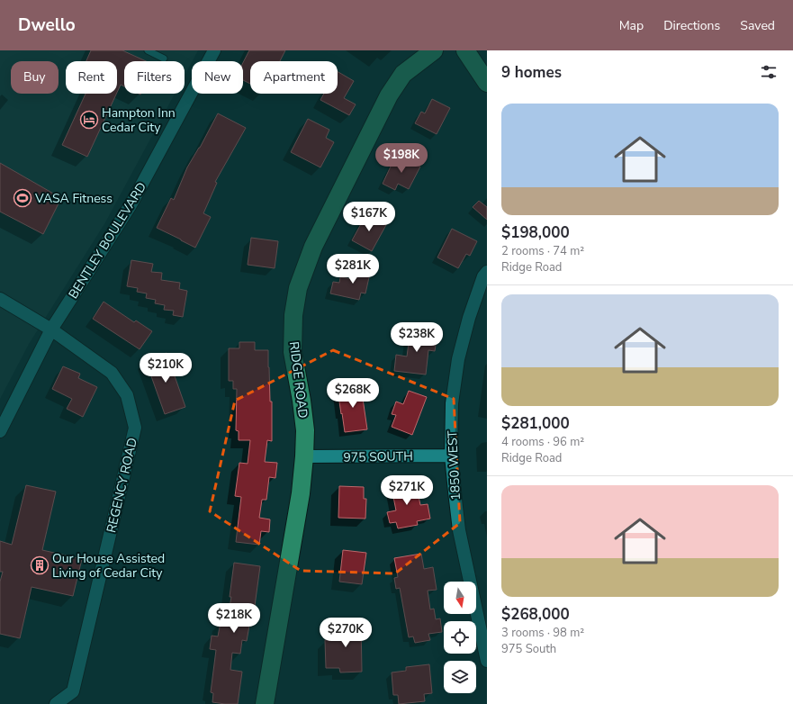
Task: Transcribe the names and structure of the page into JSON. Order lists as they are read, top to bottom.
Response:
{
  "streets": {
    "street": [
      "BENTLEY BOULEVARD",
      "RIDGE ROAD",
      "975 SOUTH",
      "1850 WEST",
      "REGENCY ROAD"
    ]
  },
  "crossings": [
    ["BENTLEY BOULEVARD", "REGENCY ROAD"],
    ["RIDGE ROAD", "975 SOUTH"],
    ["975 SOUTH", "1850 WEST"]
  ],
  "places": {
    "hotel": ["Hampton Inn Cedar City"],
    "sports": ["VASA Fitness"],
    "building": ["Our House Assisted Living of Cedar City"]
  },
  "north": "bottom",
  "page": {
    "header": "Dwello",
    "nav": ["Map", "Directions", "Saved"],
    "heading": "9 homes",
    "chip": [
      "Buy",
      "Rent",
      "Filters",
      "New",
      "Apartment"
    ],
    "list": [
      {
        "name": "$198,000",
        "note": "2 rooms · 74 m² · Ridge Road"
      },
      {
        "name": "$281,000",
        "note": "4 rooms · 96 m² · Ridge Road"
      },
      {
        "name": "$268,000",
        "note": "3 rooms · 98 m² · 975 South"
      }
    ],
    "price": [
      "$198K",
      "$167K",
      "$281K",
      "$238K",
      "$210K",
      "$268K",
      "$271K",
      "$218K",
      "$270K"
    ]
  }
}
